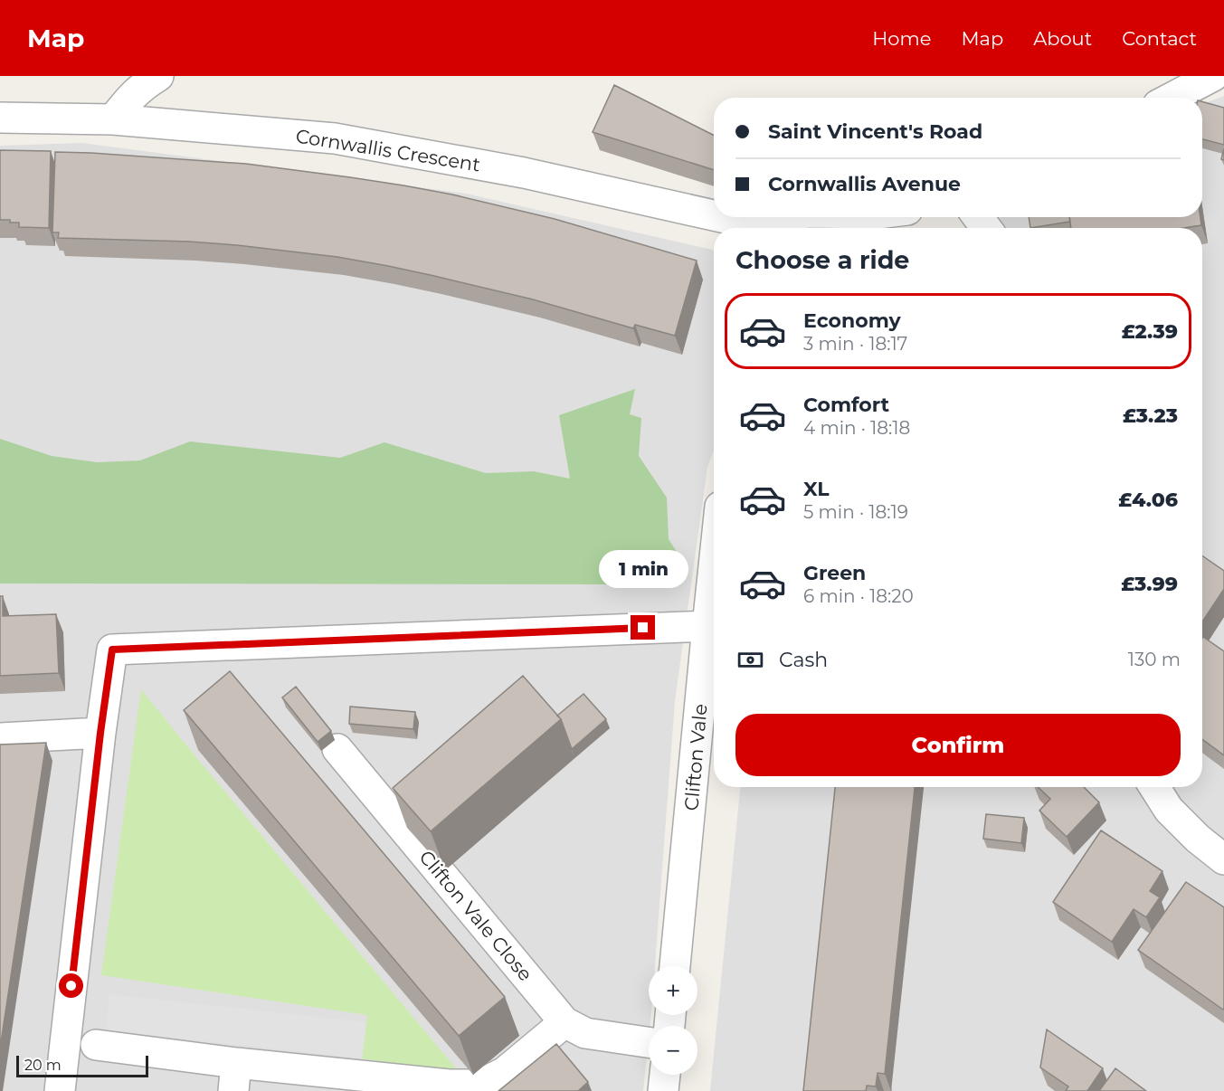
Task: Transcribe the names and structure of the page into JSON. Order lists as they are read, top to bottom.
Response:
{
  "streets": {
    "street": ["Cornwallis Crescent", "Clifton Vale", "Clifton Vale Close"]
  },
  "scale_bar": "20 m",
  "page": {
    "header": "Map",
    "nav": [
      "Home",
      "Map",
      "About",
      "Contact"
    ],
    "banner": ["Saint Vincent's Road", "Cornwallis Avenue"],
    "heading": "Choose a ride",
    "list": [
      {
        "name": "Economy",
        "note": "3 min · 18:17",
        "value": "£2.39"
      },
      {
        "name": "Comfort",
        "note": "4 min · 18:18",
        "value": "£3.23"
      },
      {
        "name": "XL",
        "note": "5 min · 18:19",
        "value": "£4.06"
      },
      {
        "name": "Green",
        "note": "6 min · 18:20",
        "value": "£3.99"
      }
    ],
    "bubble": "1 min",
    "pay": ["Cash", "130 m"],
    "buttons": "Confirm",
    "map_buttons": ["+", "−"],
    "scale": "20 m"
  }
}
